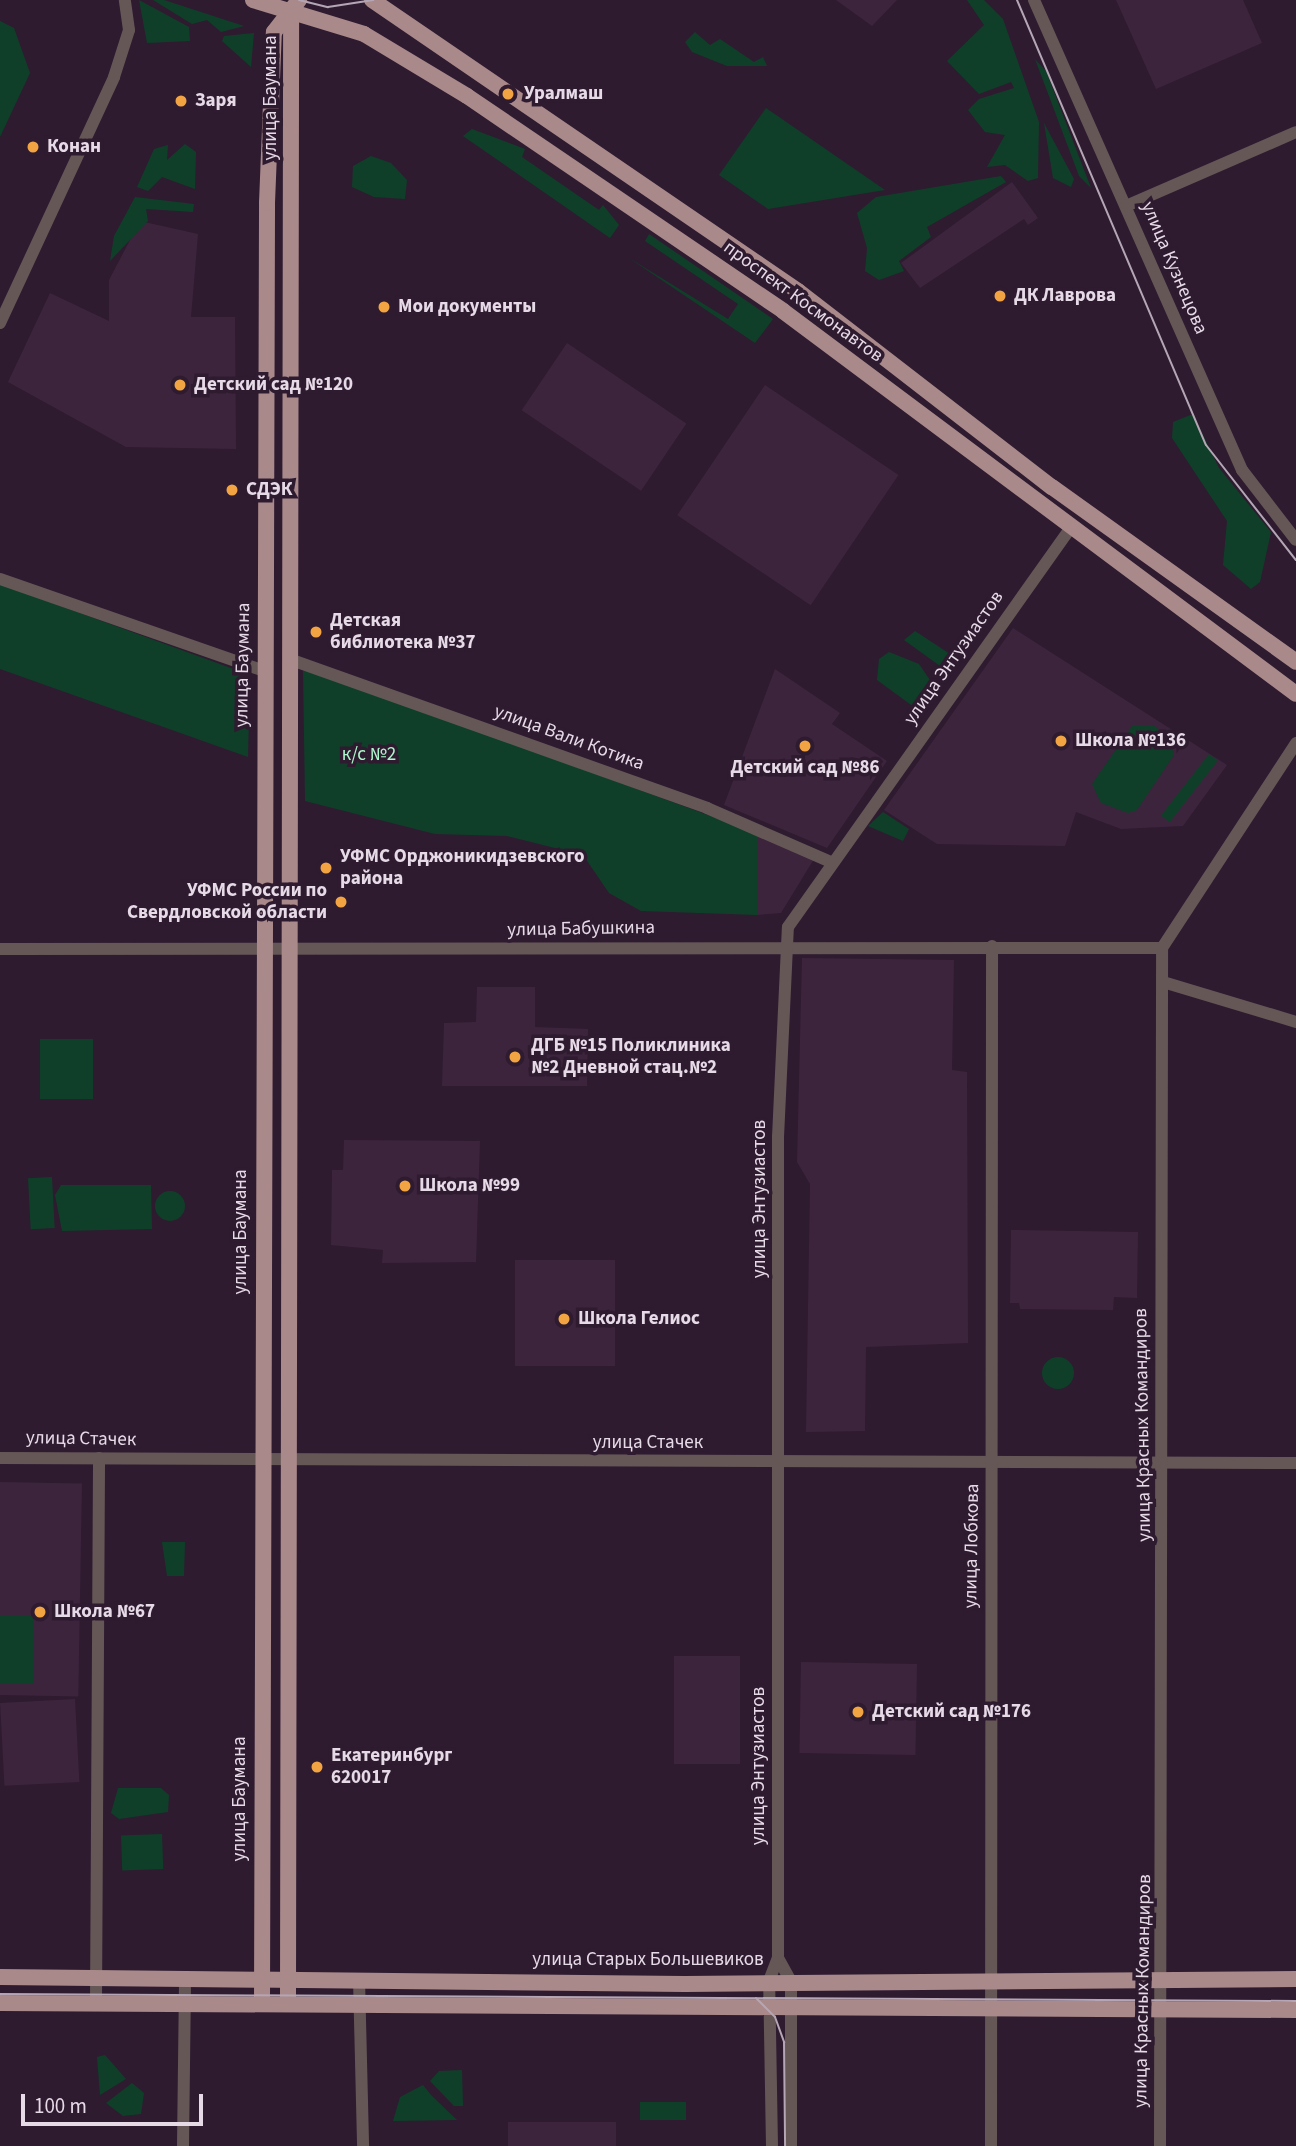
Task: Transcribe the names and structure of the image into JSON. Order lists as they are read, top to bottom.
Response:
{
  "streets": {
    "main road": ["улица Баумана", "проспект Космонавтов", "улица Старых Большевиков"],
    "street": [
      "улица Кузнецова",
      "улица Энтузиастов",
      "улица Вали Котика",
      "улица Бабушкина",
      "улица Красных Командиров",
      "улица Стачек",
      "улица Лобкова"
    ]
  },
  "crossings": [
    ["улица Баумана", "проспект Космонавтов"],
    ["улица Баумана", "улица Вали Котика"],
    ["улица Баумана", "улица Бабушкина"],
    ["улица Баумана", "улица Стачек"],
    ["улица Баумана", "улица Старых Большевиков"],
    ["проспект Космонавтов", "улица Энтузиастов"],
    ["улица Энтузиастов", "улица Вали Котика"],
    ["улица Энтузиастов", "улица Бабушкина"],
    ["улица Энтузиастов", "улица Стачек"],
    ["улица Бабушкина", "улица Красных Командиров"],
    ["улица Бабушкина", "улица Лобкова"],
    ["улица Красных Командиров", "улица Стачек"],
    ["улица Красных Командиров", "улица Старых Большевиков"],
    ["улица Стачек", "улица Лобкова"],
    ["улица Лобкова", "улица Старых Большевиков"]
  ],
  "parks": ["к/с №2"],
  "places": [
    "Уралмаш",
    "Заря",
    "Конан",
    "ДК Лаврова",
    "Мои документы",
    "Детский сад №120",
    "СДЭК",
    "Детская библиотека №37",
    "Школа №136",
    "Детский сад №86",
    "УФМС Орджоникидзевского района",
    "УФМС России по Свердловской области",
    "ДГБ №15 Поликлиника №2 Дневной стац.№2",
    "Школа №99",
    "Школа Гелиос",
    "Школа №67",
    "Детский сад №176",
    "Екатеринбург 620017"
  ],
  "scale_bar": "100 m"
}
